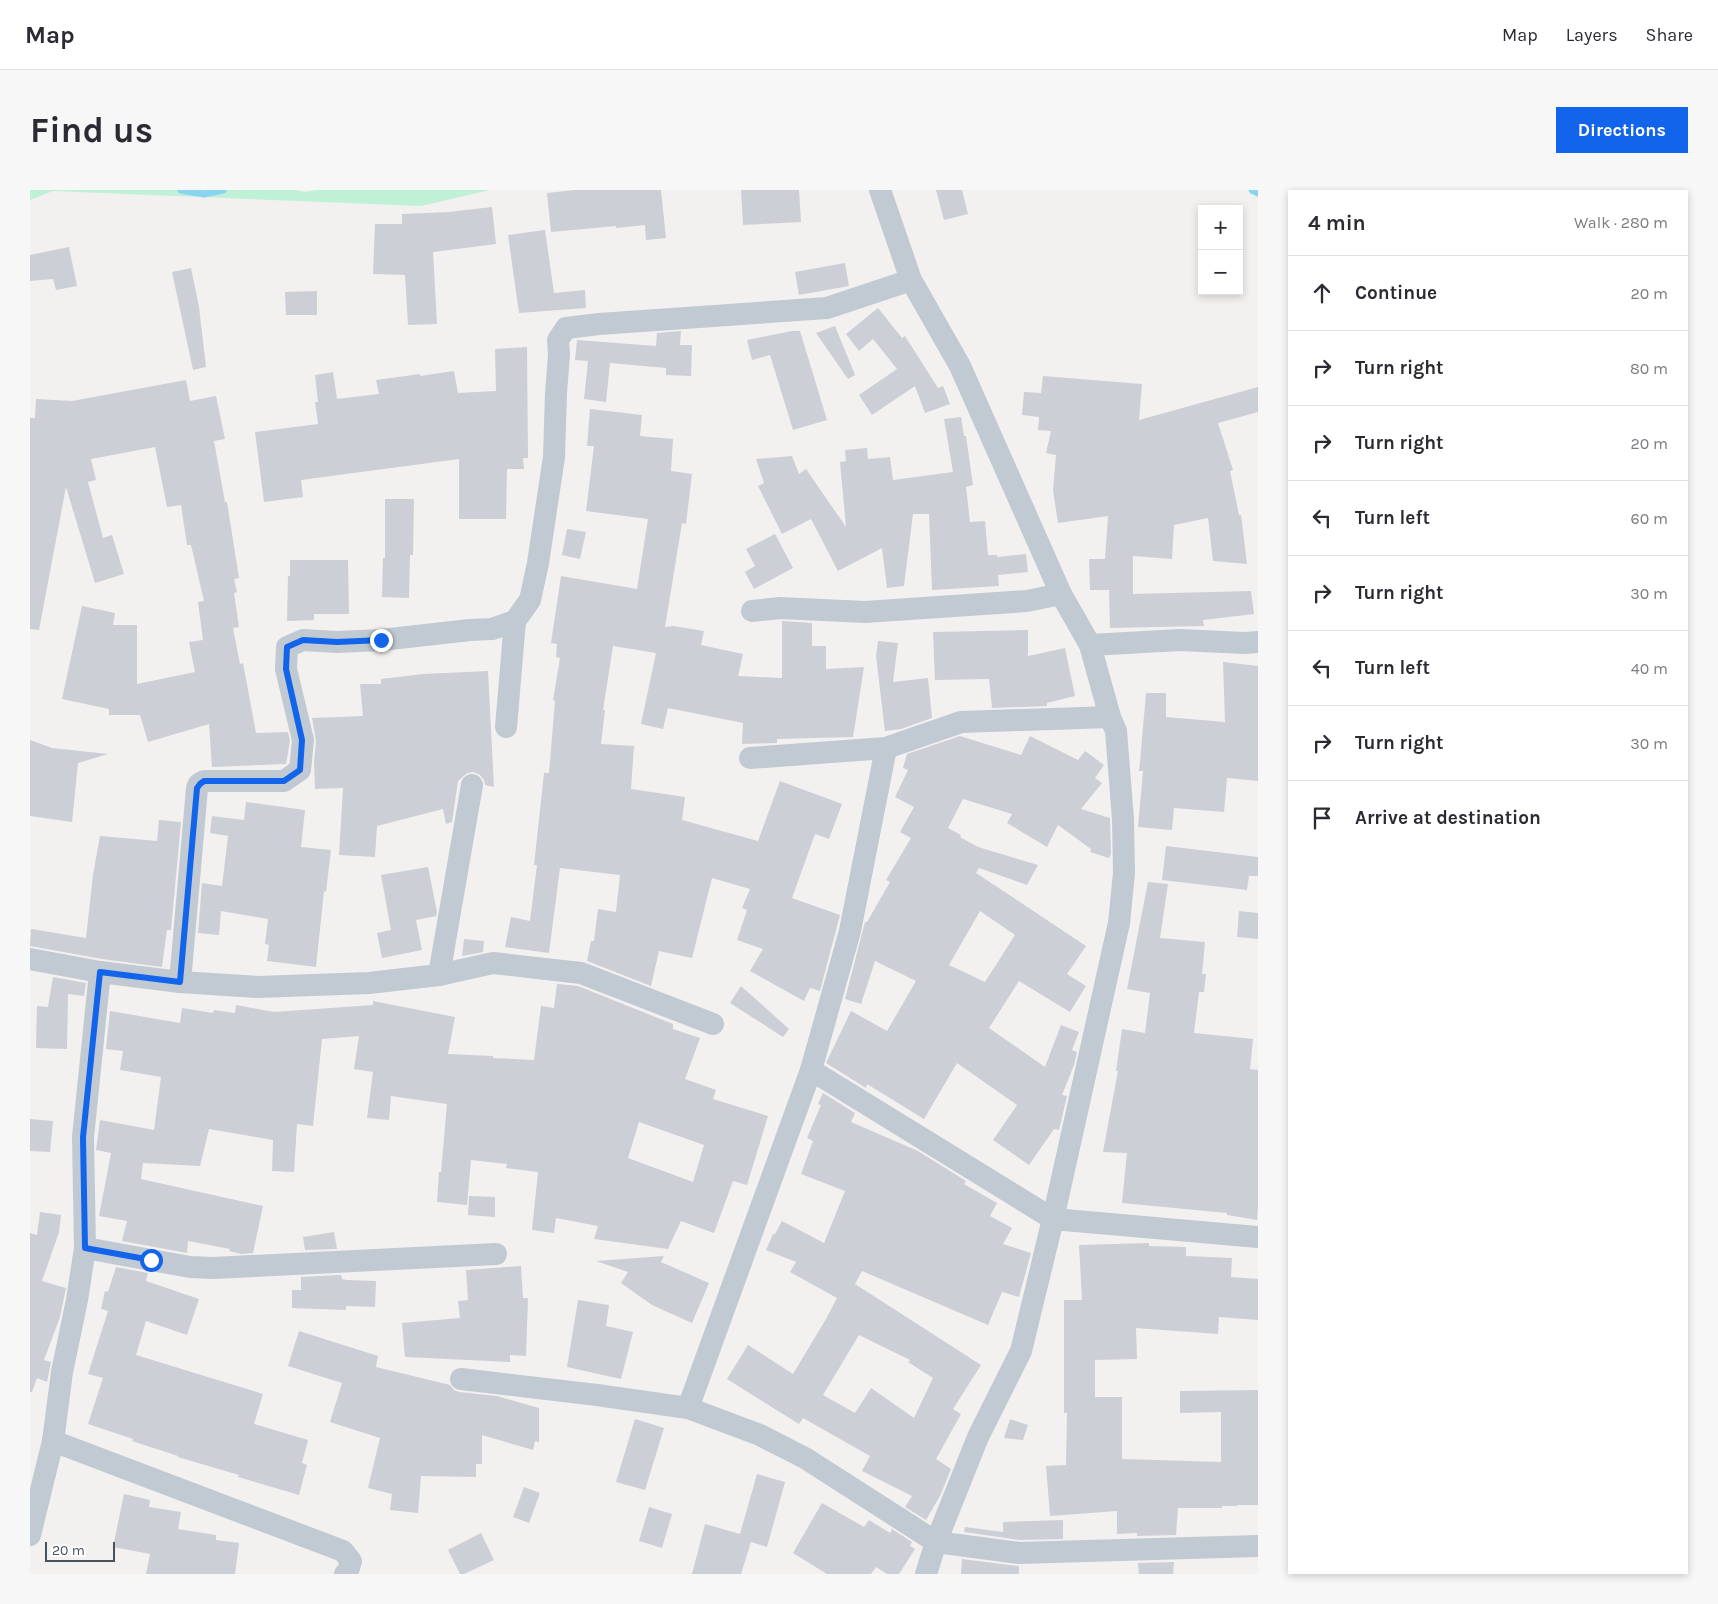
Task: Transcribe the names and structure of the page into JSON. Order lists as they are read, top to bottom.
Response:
{
  "scale_bar": "20 m",
  "page": {
    "header": "Map",
    "nav": ["Map", "Layers", "Share"],
    "buttons": "Directions",
    "title": "Find us",
    "heading": ["4 min", "Walk · 280 m"],
    "map_buttons": ["+", "−"],
    "list": [
      ["Continue", "20 m"],
      ["Turn right", "80 m"],
      ["Turn right", "20 m"],
      ["Turn left", "60 m"],
      ["Turn right", "30 m"],
      ["Turn left", "40 m"],
      ["Turn right", "30 m"],
      "Arrive at destination"
    ],
    "scale": "20 m"
  }
}
